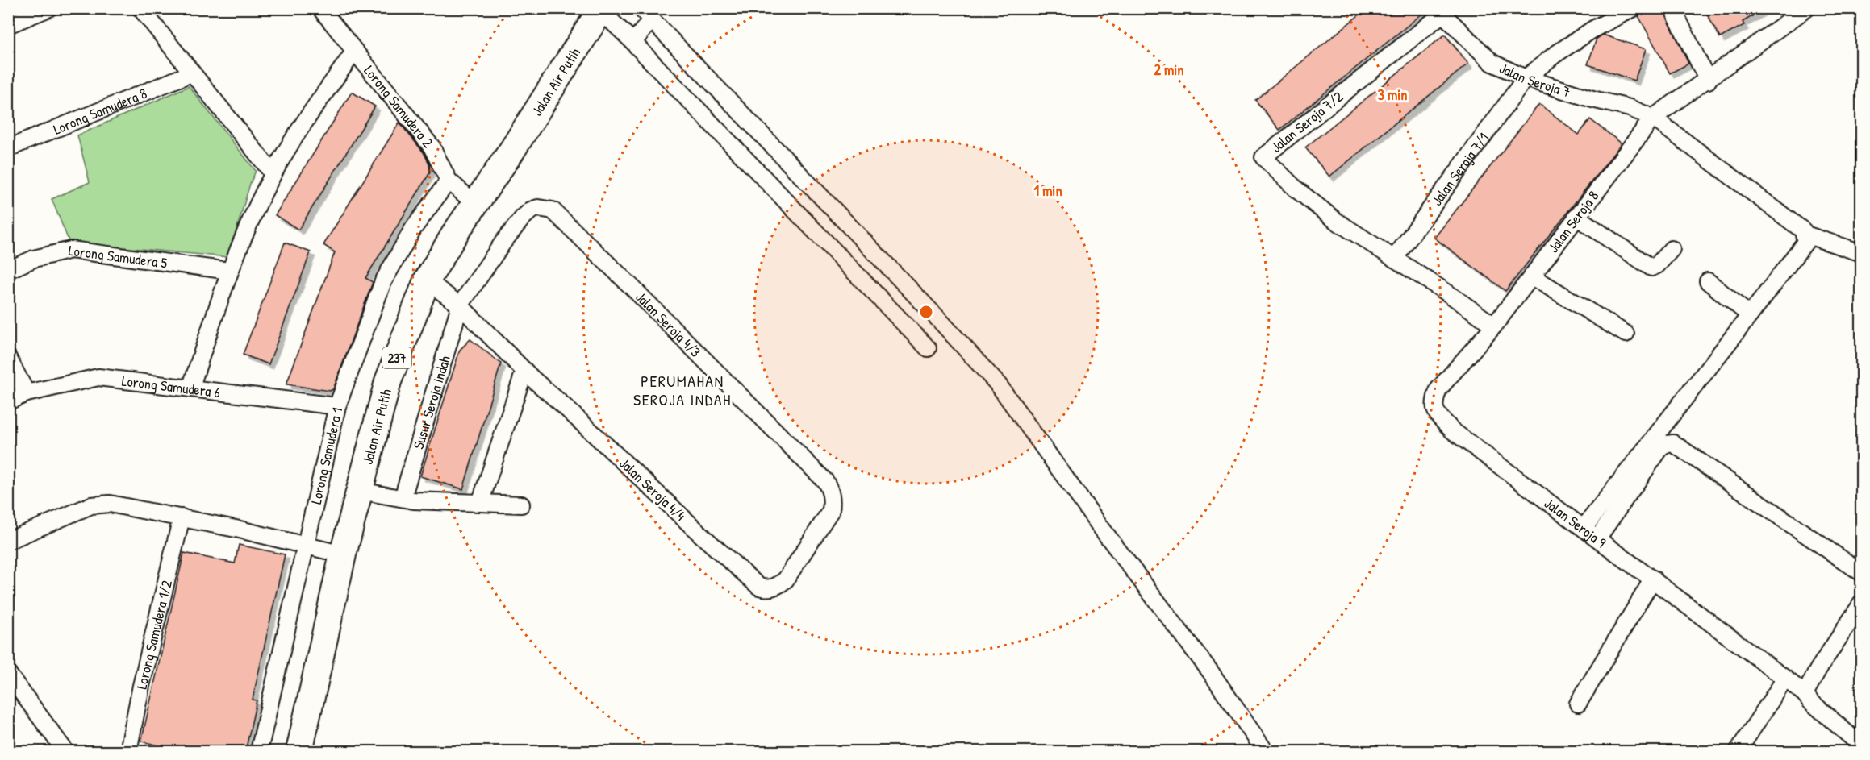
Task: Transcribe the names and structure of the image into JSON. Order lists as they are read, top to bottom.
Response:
{
  "streets": {
    "main road": ["Jalan Air Putih", "237"],
    "street": [
      "Jalan Seroja 7",
      "Lorong Samudera 2",
      "Lorong Samudera 8",
      "Jalan Seroja 7/2",
      "Jalan Seroja 7/1",
      "Jalan Seroja 8",
      "Lorong Samudera 5",
      "Jalan Seroja 4/3",
      "Lorong Samudera 6",
      "Susur Seroja Indah",
      "Lorong Samudera 1",
      "Jalan Seroja 4/4",
      "Jalan Seroja 9",
      "Lorong Samudera 1/2"
    ]
  },
  "crossings": [
    ["Jalan Seroja 7", "Jalan Seroja 7/2"],
    ["Jalan Seroja 7", "Jalan Seroja 7/1"],
    ["Jalan Seroja 7", "Jalan Seroja 8"],
    ["Jalan Air Putih", "Lorong Samudera 2"],
    ["Jalan Air Putih", "Jalan Seroja 4/4"],
    ["Lorong Samudera 2", "Lorong Samudera 1"],
    ["Jalan Seroja 7/2", "Jalan Seroja 7/1"],
    ["Jalan Seroja 8", "Jalan Seroja 9"],
    ["Jalan Seroja 4/3", "Susur Seroja Indah"],
    ["Jalan Seroja 4/3", "Jalan Seroja 4/4"],
    ["Lorong Samudera 6", "Lorong Samudera 1"],
    ["Susur Seroja Indah", "Jalan Seroja 4/4"]
  ],
  "districts": ["PERUMAHAN SEROJA INDAH"],
  "rings": ["2 min", "3 min", "1 min"]
}
